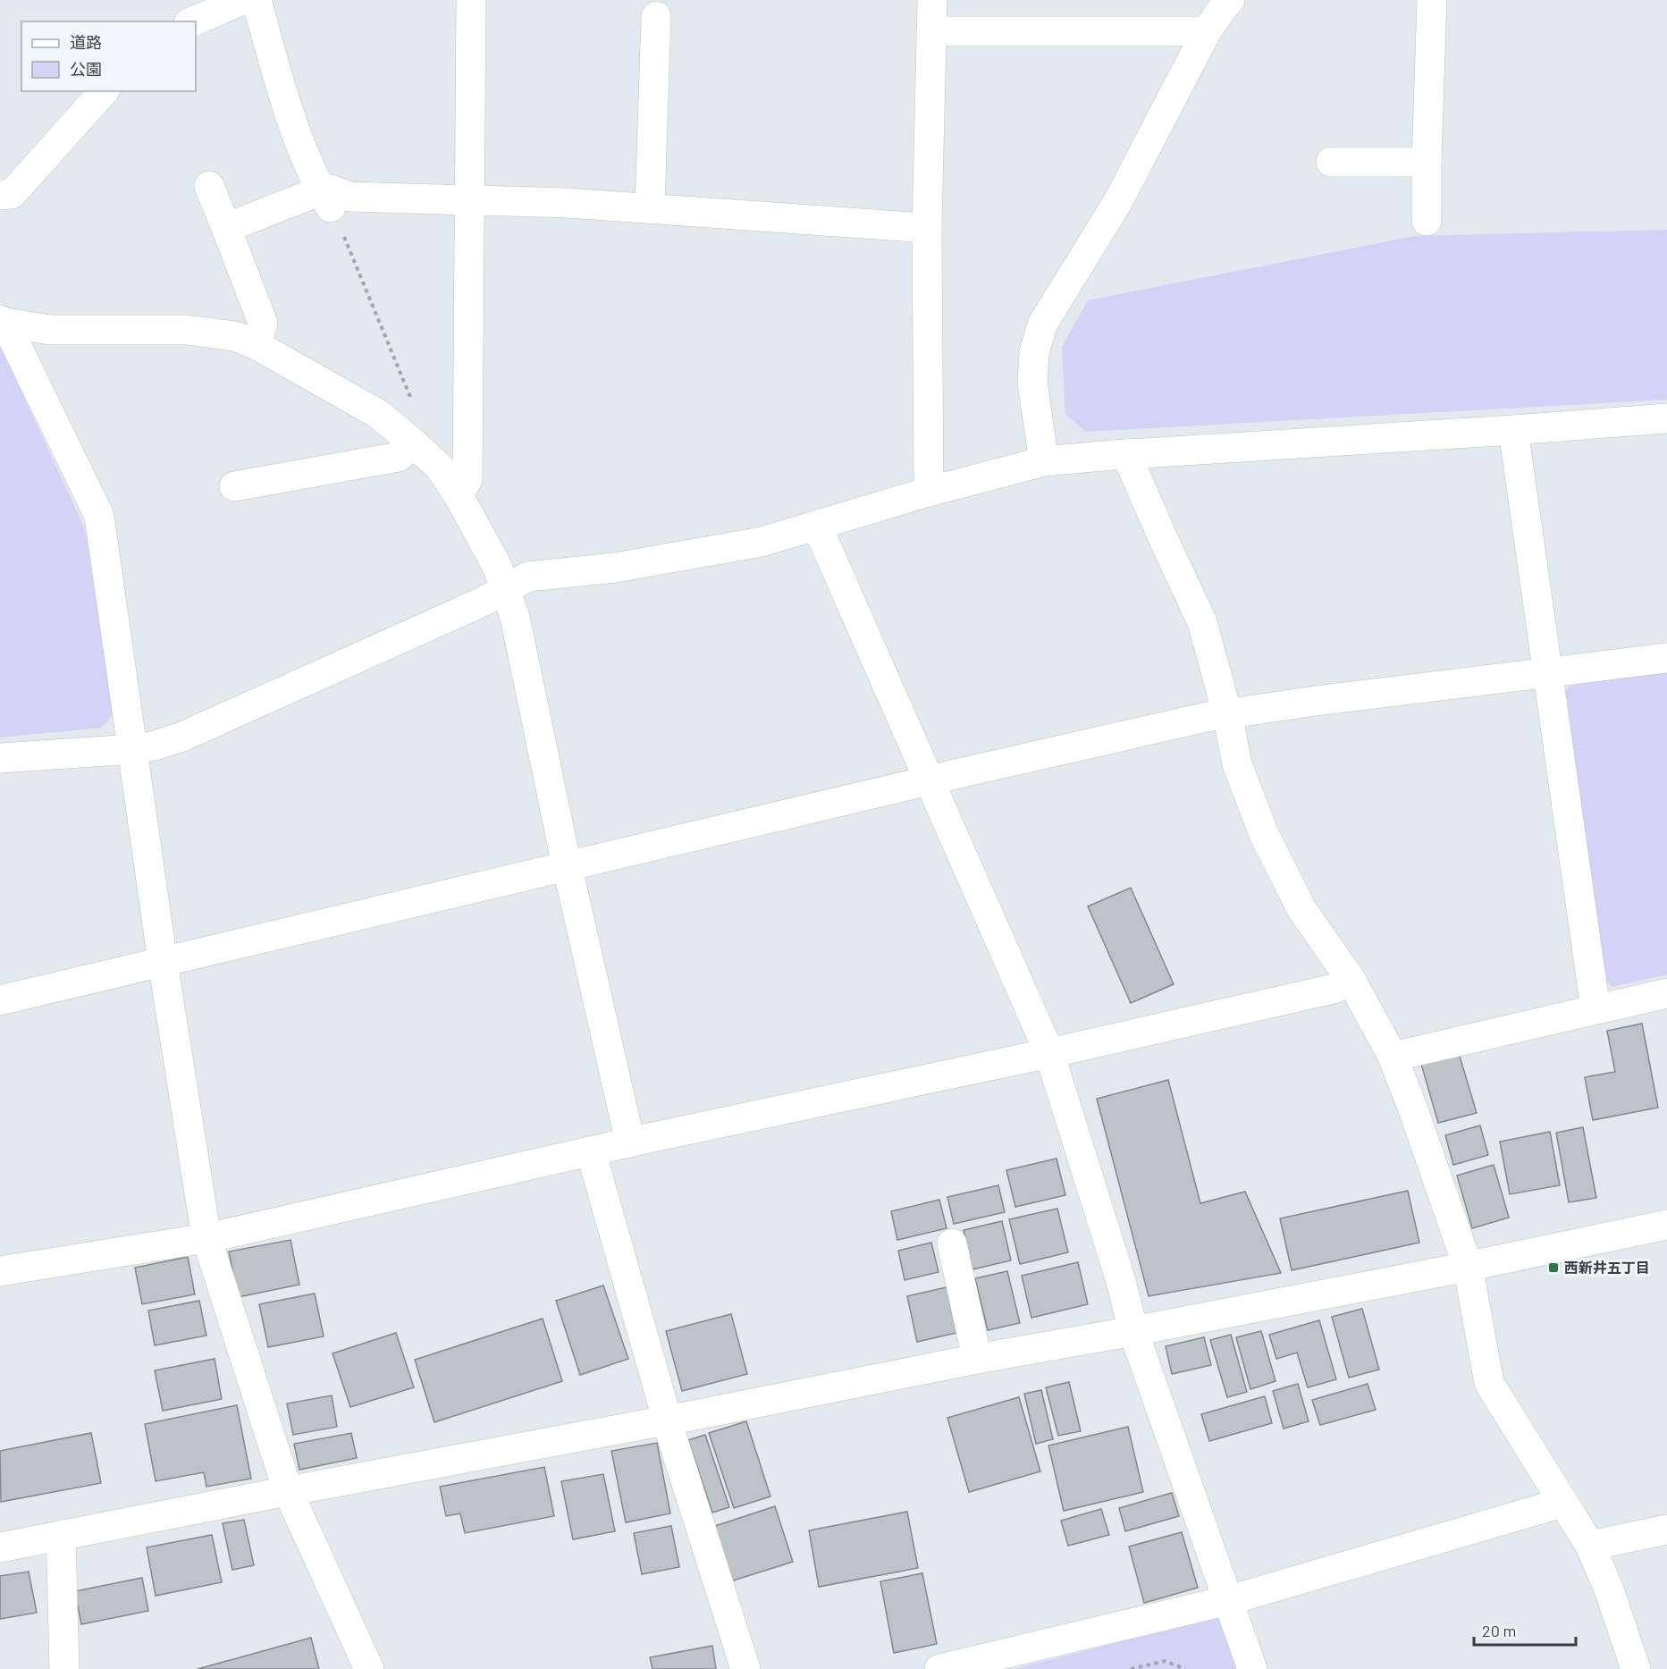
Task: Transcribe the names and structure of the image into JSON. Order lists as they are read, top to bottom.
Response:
{
  "places": {
    "transit": ["西新井五丁目"]
  },
  "legend": ["道路", "公園"],
  "scale_bar": "20 m"
}
